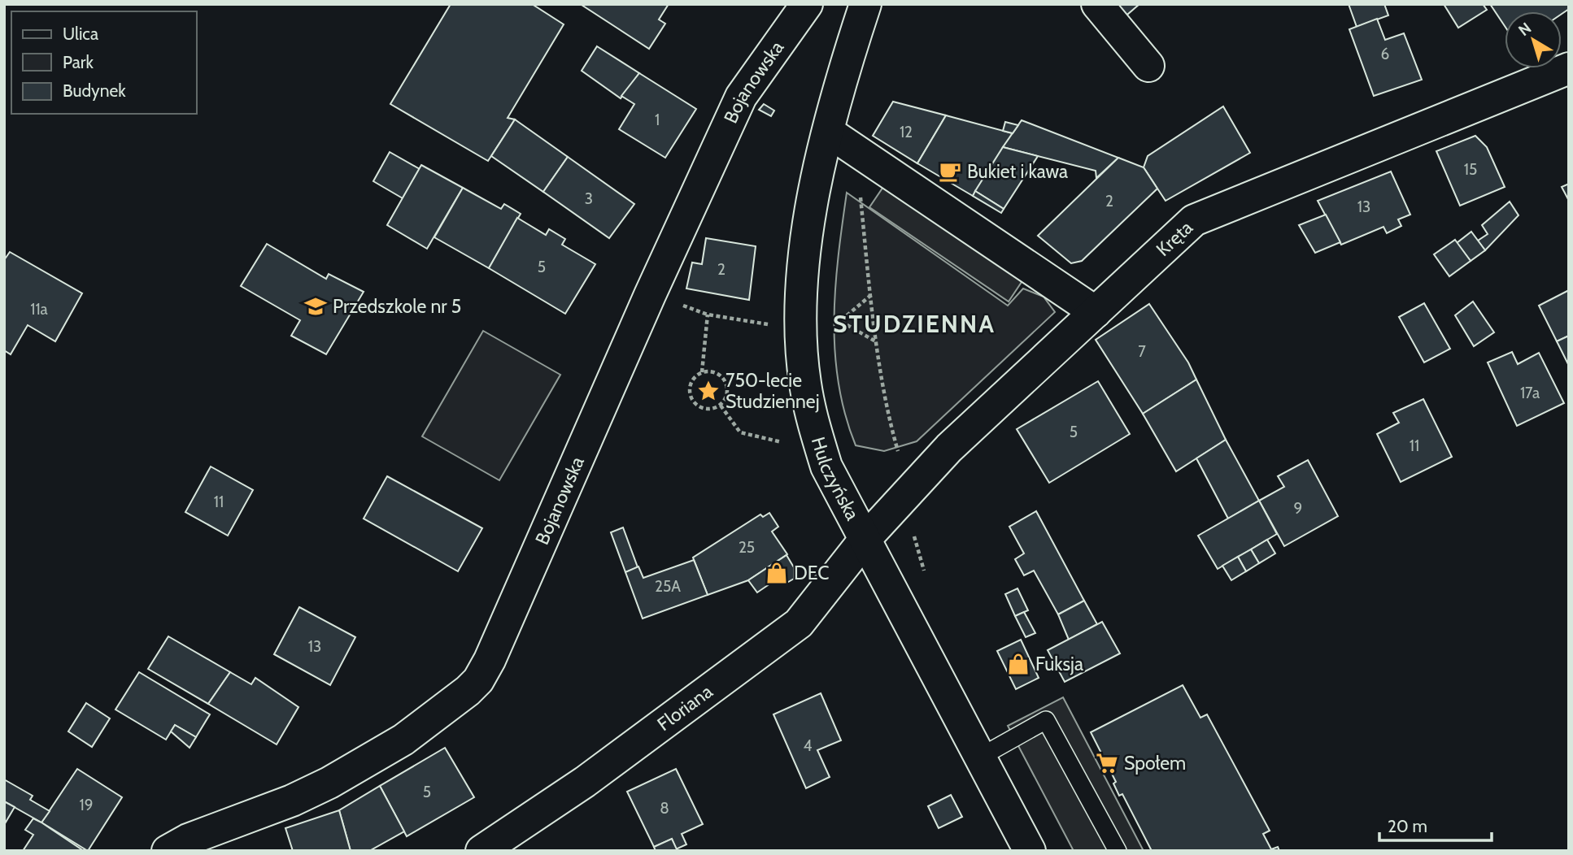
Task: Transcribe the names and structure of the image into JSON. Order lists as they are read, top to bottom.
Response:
{
  "streets": {
    "street": [
      "Bojanowska",
      "Kręta",
      "Hulczyńska",
      "Floriana"
    ]
  },
  "crossings": [
    ["Kręta", "Hulczyńska"],
    ["Kręta", "Floriana"],
    ["Hulczyńska", "Floriana"]
  ],
  "districts": ["STUDZIENNA"],
  "places": {
    "cafe": ["Bukiet i kawa"],
    "school or university": ["Przedszkole nr 5"],
    "place": ["750-lecie Studziennej"],
    "shop": ["DEC", "Fuksja"],
    "supermarket": ["Społem"]
  },
  "house_numbers": [
    "6",
    "1",
    "12",
    "15",
    "3",
    "2",
    "13",
    "5",
    "2",
    "11a",
    "7",
    "17a",
    "5",
    "11",
    "11",
    "9",
    "25",
    "25A",
    "13",
    "4",
    "5",
    "19",
    "8"
  ],
  "legend": ["Ulica", "Park", "Budynek"],
  "scale_bar": "20 m",
  "north": "top left"
}
